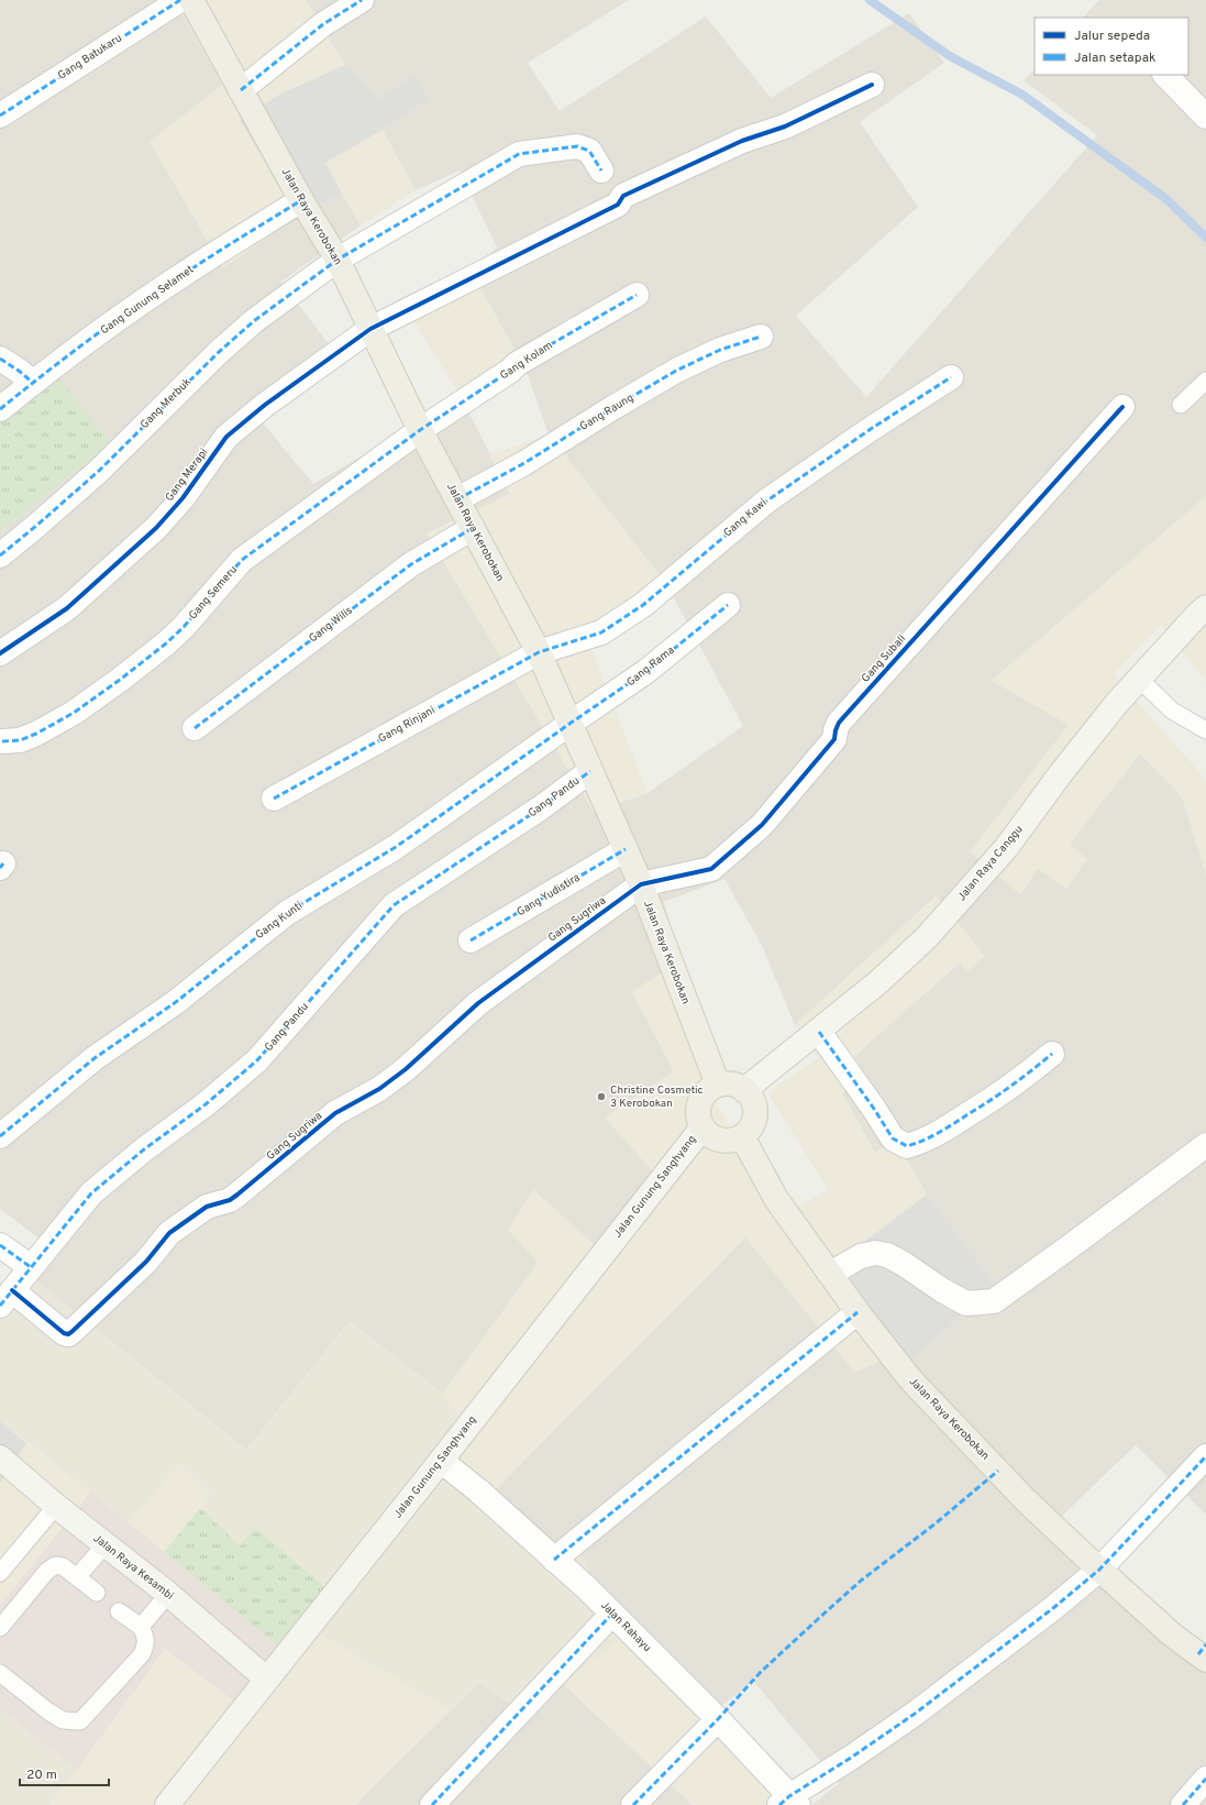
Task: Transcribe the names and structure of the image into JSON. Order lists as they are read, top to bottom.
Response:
{
  "streets": {
    "main road": [
      "Jalan Raya Kerobokan",
      "Jalan Raya Canggu",
      "Jalan Gunung Sanghyang",
      "Jalan Raya Kesambi"
    ],
    "street": [
      "Gang Batukaru",
      "Gang Gunung Selamet",
      "Gang Kolam",
      "Gang Merbuk",
      "Gang Raung",
      "Gang Merapi",
      "Gang Kawi",
      "Gang Semeru",
      "Gang Wilis",
      "Gang Subali",
      "Gang Rama",
      "Gang Rinjani",
      "Gang Pandu",
      "Gang Yudistira",
      "Gang Sugriwa",
      "Gang Kunti",
      "Jalan Rahayu"
    ]
  },
  "crossings": [
    ["Jalan Raya Kerobokan", "Gang Gunung Selamet"],
    ["Jalan Raya Kerobokan", "Gang Kolam"],
    ["Jalan Raya Kerobokan", "Gang Merbuk"],
    ["Jalan Raya Kerobokan", "Gang Raung"],
    ["Jalan Raya Kerobokan", "Gang Merapi"],
    ["Jalan Raya Kerobokan", "Gang Kawi"],
    ["Jalan Raya Kerobokan", "Gang Semeru"],
    ["Jalan Raya Kerobokan", "Gang Wilis"],
    ["Jalan Raya Kerobokan", "Gang Subali"],
    ["Jalan Raya Kerobokan", "Gang Rama"],
    ["Jalan Raya Kerobokan", "Gang Rinjani"],
    ["Jalan Raya Kerobokan", "Gang Pandu"],
    ["Jalan Raya Kerobokan", "Jalan Raya Canggu"],
    ["Jalan Raya Kerobokan", "Gang Yudistira"],
    ["Jalan Raya Kerobokan", "Gang Sugriwa"],
    ["Jalan Raya Kerobokan", "Gang Kunti"],
    ["Jalan Raya Kerobokan", "Jalan Gunung Sanghyang"],
    ["Gang Kolam", "Gang Semeru"],
    ["Gang Kawi", "Gang Rinjani"],
    ["Gang Subali", "Gang Sugriwa"],
    ["Gang Rama", "Gang Kunti"],
    ["Gang Pandu", "Gang Sugriwa"],
    ["Jalan Raya Canggu", "Jalan Gunung Sanghyang"],
    ["Jalan Gunung Sanghyang", "Jalan Raya Kesambi"],
    ["Jalan Gunung Sanghyang", "Jalan Rahayu"]
  ],
  "places": ["Christine Cosmetic 3 Kerobokan"],
  "legend": ["Jalur sepeda", "Jalan setapak"],
  "scale_bar": "20 m"
}
